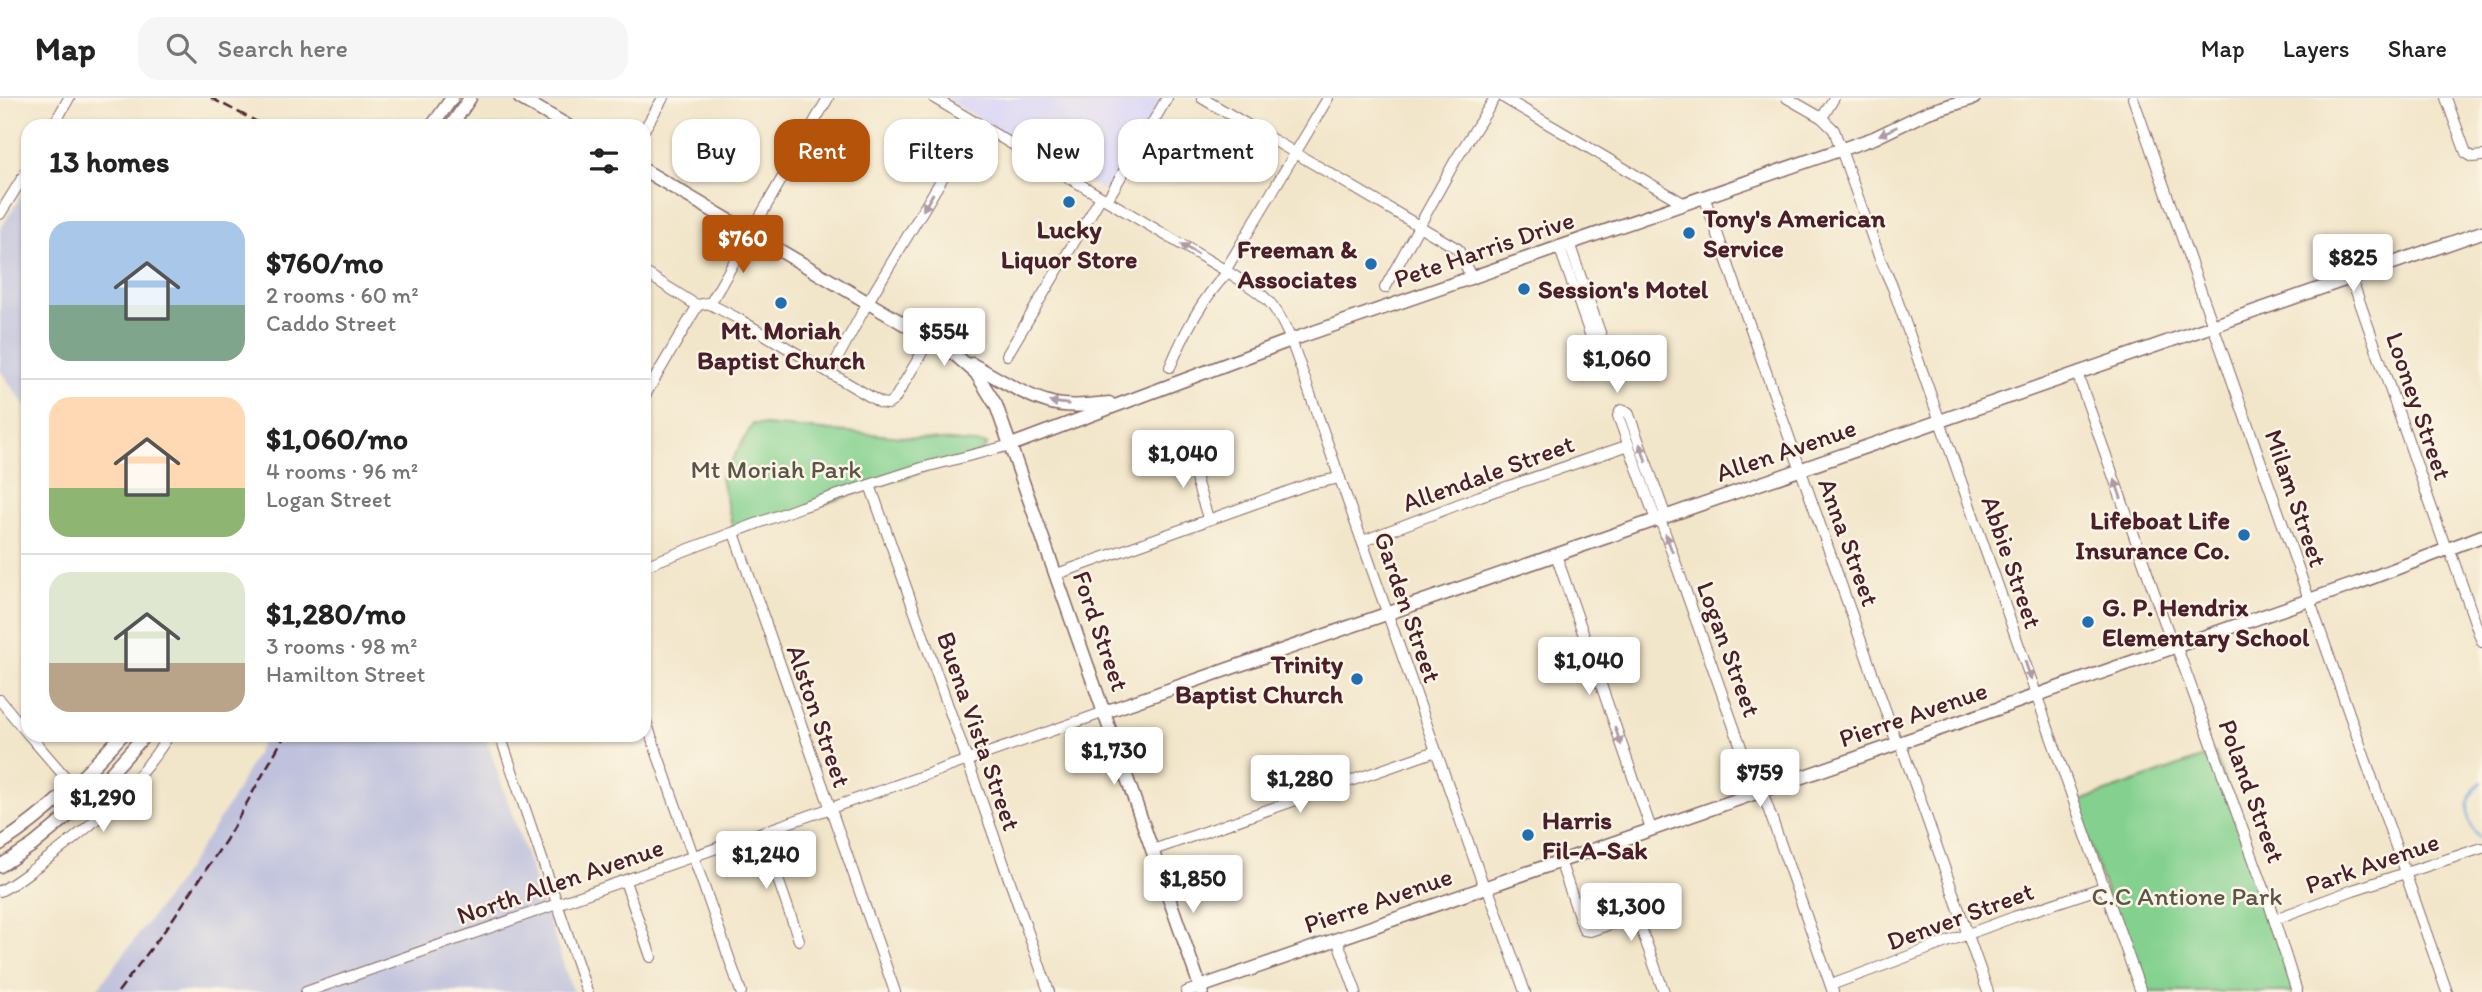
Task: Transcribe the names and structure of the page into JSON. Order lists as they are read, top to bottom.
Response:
{
  "streets": {
    "main road": [
      "Pete Harris Drive",
      "Allen Avenue",
      "Ford Street",
      "Pierre Avenue"
    ],
    "street": [
      "Looney Street",
      "Allendale Street",
      "Milam Street",
      "Anna Street",
      "Abbie Street",
      "Garden Street",
      "Logan Street",
      "Alston Street",
      "Buena Vista Street",
      "Poland Street",
      "Park Avenue",
      "North Allen Avenue",
      "Denver Street"
    ]
  },
  "crossings": [
    ["Pete Harris Drive", "Anna Street"],
    ["Pete Harris Drive", "Abbie Street"],
    ["Pete Harris Drive", "Garden Street"],
    ["Pete Harris Drive", "Ford Street"],
    ["Looney Street", "Allen Avenue"],
    ["Looney Street", "Pierre Avenue"],
    ["Allen Avenue", "Milam Street"],
    ["Allen Avenue", "Anna Street"],
    ["Allen Avenue", "Abbie Street"],
    ["Allen Avenue", "Garden Street"],
    ["Allen Avenue", "Ford Street"],
    ["Allen Avenue", "Logan Street"],
    ["Allen Avenue", "Poland Street"],
    ["Allen Avenue", "North Allen Avenue"],
    ["Allendale Street", "Garden Street"],
    ["Allendale Street", "Logan Street"],
    ["Milam Street", "Pierre Avenue"],
    ["Milam Street", "Park Avenue"],
    ["Anna Street", "Pierre Avenue"],
    ["Anna Street", "Denver Street"],
    ["Abbie Street", "Pierre Avenue"],
    ["Abbie Street", "Denver Street"],
    ["Garden Street", "Pierre Avenue"],
    ["Ford Street", "Pierre Avenue"],
    ["Ford Street", "North Allen Avenue"],
    ["Logan Street", "Pierre Avenue"],
    ["Logan Street", "Denver Street"],
    ["Pierre Avenue", "Poland Street"],
    ["Alston Street", "North Allen Avenue"],
    ["Buena Vista Street", "North Allen Avenue"],
    ["Poland Street", "Park Avenue"]
  ],
  "one_way": ["Logan Street", "Poland Street"],
  "parks": ["Mt Moriah Park", "C.C Antione Park"],
  "places": [
    "Lucky Liquor Store",
    "Tony's American Service",
    "Freeman & Associates",
    "Session's Motel",
    "Mt. Moriah Baptist Church",
    "Lifeboat Life Insurance Co.",
    "G. P. Hendrix Elementary School",
    "Trinity Baptist Church",
    "Harris Fil-A-Sak"
  ],
  "page": {
    "header": "Map",
    "search": "Search here",
    "nav": ["Map", "Layers", "Share"],
    "chip": [
      "Buy",
      "Rent",
      "Filters",
      "New",
      "Apartment"
    ],
    "heading": "13 homes",
    "list": [
      {
        "name": "$760/mo",
        "note": "2 rooms · 60 m² · Caddo Street"
      },
      {
        "name": "$1,060/mo",
        "note": "4 rooms · 96 m² · Logan Street"
      },
      {
        "name": "$1,280/mo",
        "note": "3 rooms · 98 m² · Hamilton Street"
      }
    ],
    "price": [
      "$760",
      "$825",
      "$554",
      "$1,060",
      "$1,040",
      "$1,040",
      "$1,730",
      "$759",
      "$1,280",
      "$1,290",
      "$1,240",
      "$1,850",
      "$1,300"
    ]
  }
}
